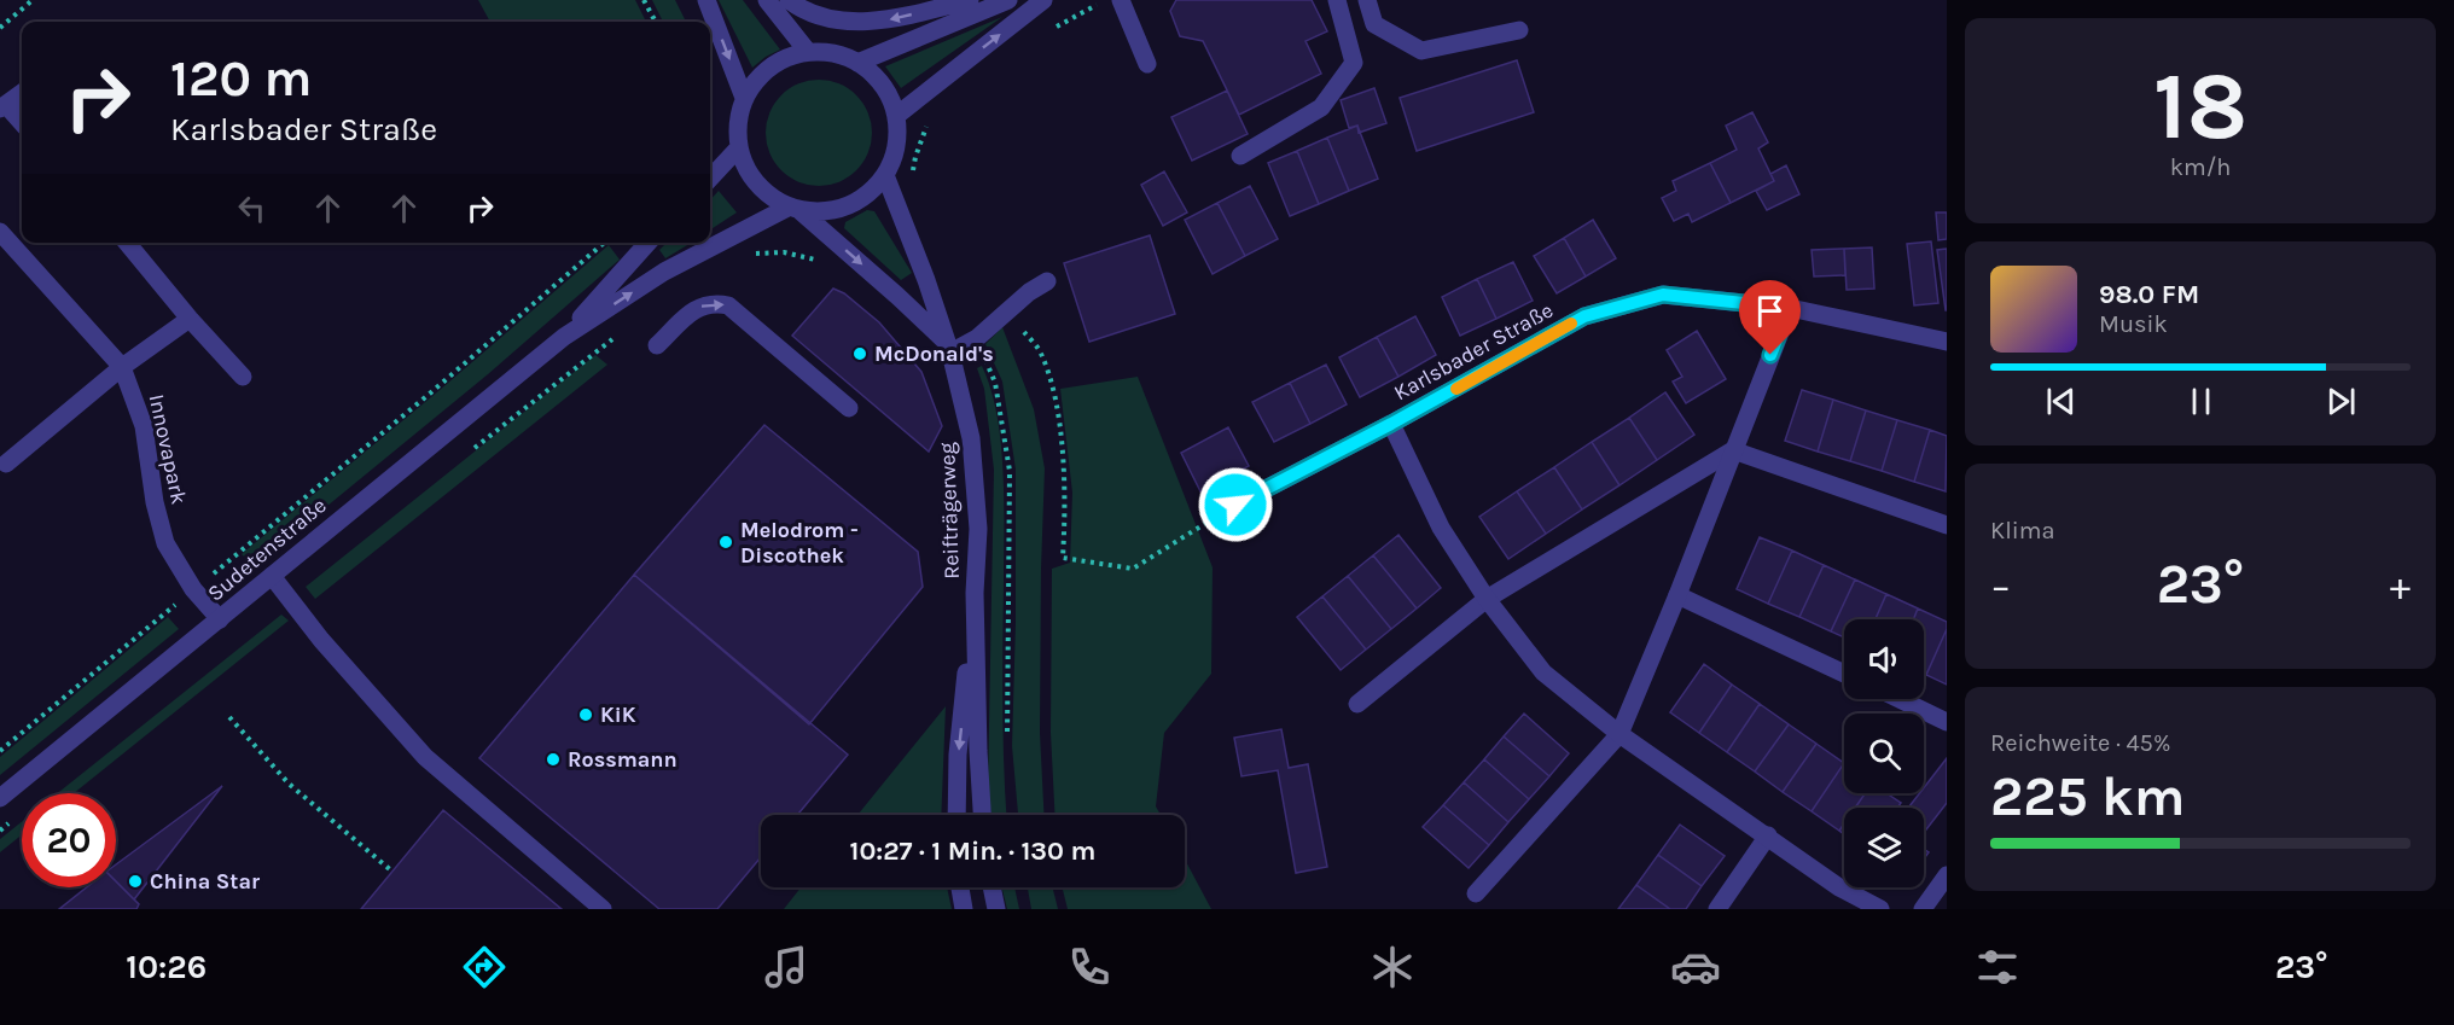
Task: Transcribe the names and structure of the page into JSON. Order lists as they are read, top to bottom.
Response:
{
  "streets": {
    "street": [
      "Karlsbader Straße",
      "Innovapark",
      "Reifträgerweg",
      "Sudetenstraße"
    ]
  },
  "crossings": [
    ["Innovapark", "Sudetenstraße"],
    ["Reifträgerweg", "Sudetenstraße"]
  ],
  "places": [
    "McDonald's",
    "Melodrom - Discothek",
    "KiK",
    "Rossmann",
    "China Star"
  ],
  "page": {
    "tile": [
      ["18", "km/h"],
      "Klima",
      ["Reichweite · 45%", "225 km"]
    ],
    "turn": ["120 m", "Karlsbader Straße"],
    "song": ["98.0 FM", "Musik"],
    "heat": ["−", "23°", "+"],
    "limit": "20",
    "trip": "10:27 · 1 Min. · 130 m",
    "tabs": ["10:26", "23°"]
  }
}
